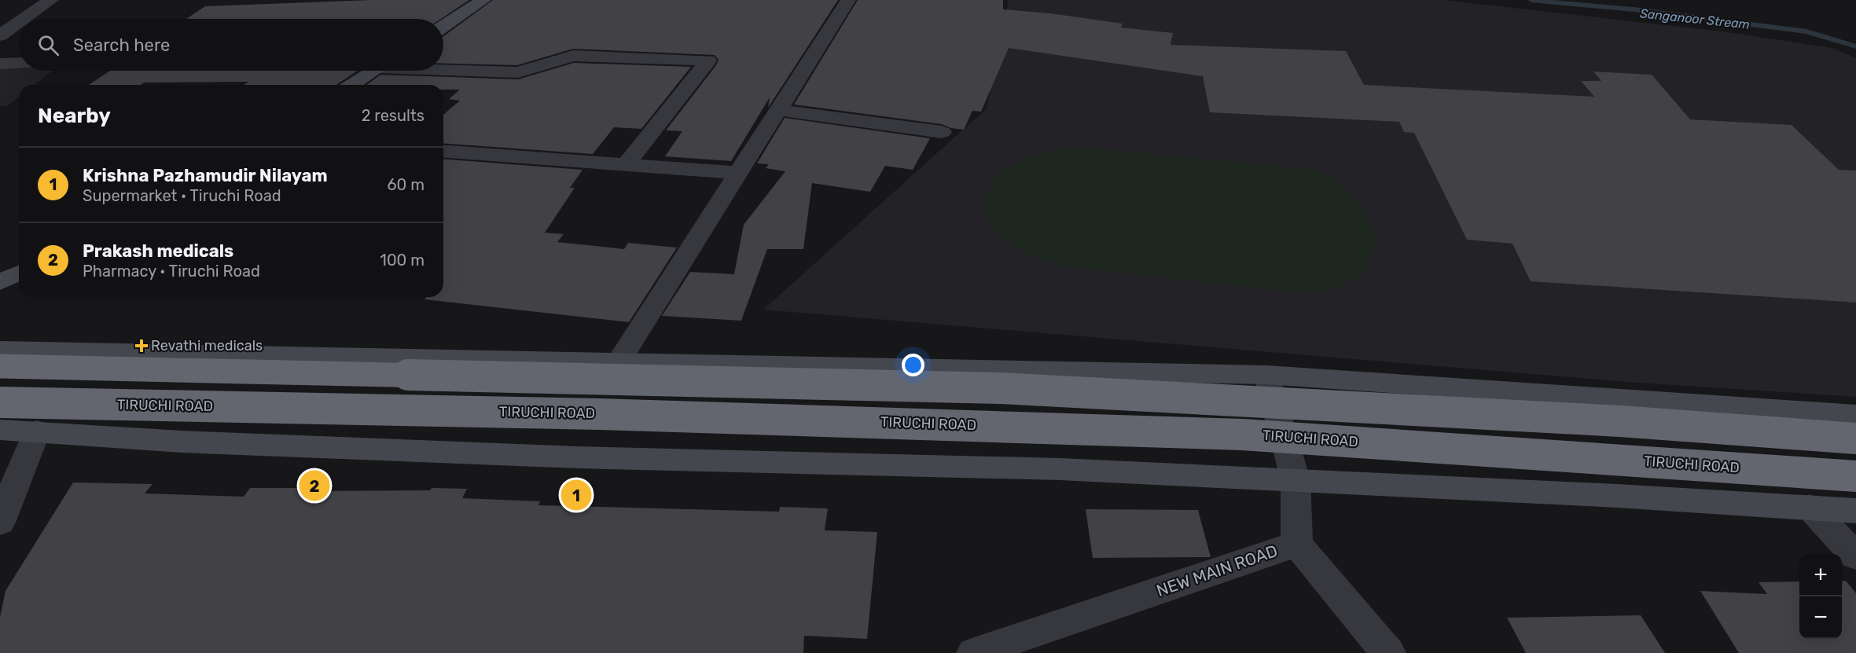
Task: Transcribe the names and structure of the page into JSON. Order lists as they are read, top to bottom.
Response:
{
  "streets": {
    "highway": ["TIRUCHI ROAD"],
    "street": ["NEW MAIN ROAD"]
  },
  "water": ["Sanganoor Stream"],
  "places": {
    "health": ["Revathi medicals"]
  },
  "page": {
    "search": "Search here",
    "heading": ["Nearby", "2 results"],
    "list": [
      {
        "mark": "1",
        "name": "Krishna Pazhamudir Nilayam",
        "note": "Supermarket · Tiruchi Road",
        "value": "60 m"
      },
      {
        "mark": "2",
        "name": "Prakash medicals",
        "note": "Pharmacy · Tiruchi Road",
        "value": "100 m"
      }
    ],
    "pins": ["2", "1"],
    "map_buttons": ["+", "−"]
  }
}
